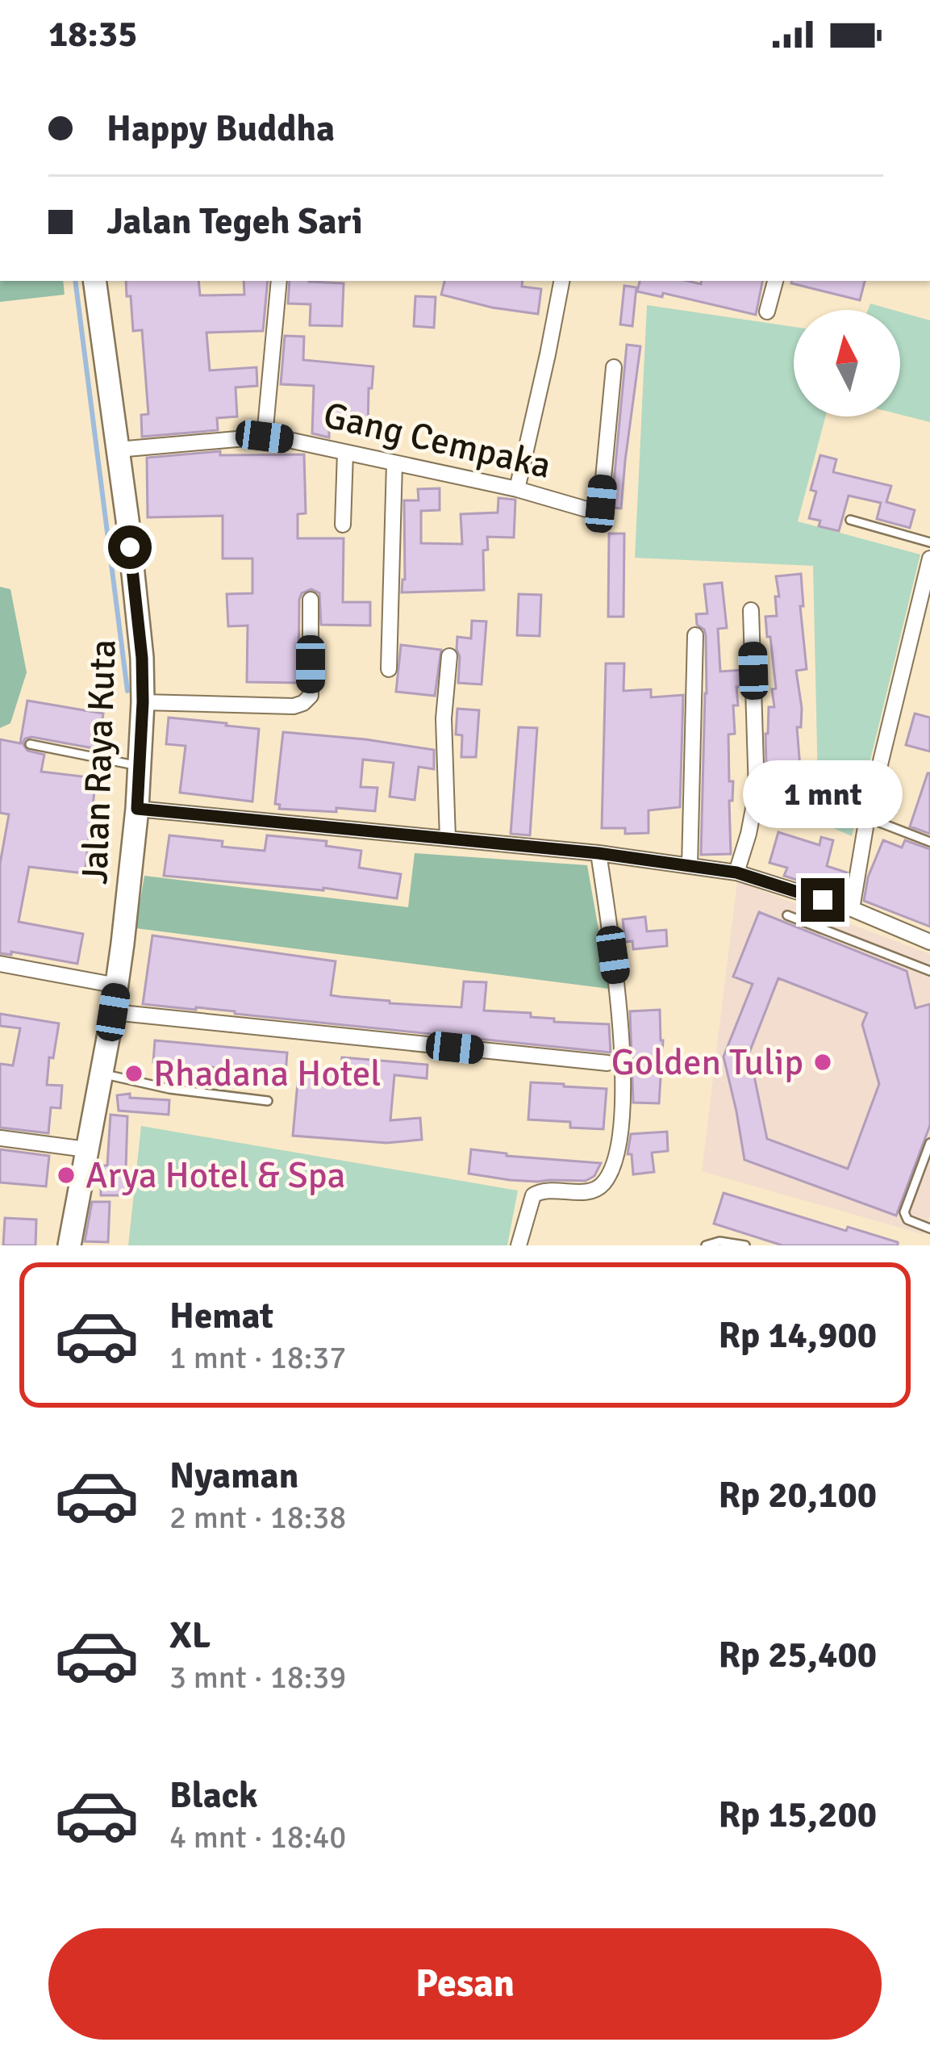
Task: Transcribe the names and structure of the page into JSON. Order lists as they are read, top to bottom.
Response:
{
  "streets": {
    "main road": ["Jalan Raya Kuta"],
    "street": ["Gang Cempaka"]
  },
  "crossings": [
    ["Gang Cempaka", "Jalan Raya Kuta"]
  ],
  "places": ["Golden Tulip", "Rhadana Hotel", "Arya Hotel & Spa"],
  "north": "top",
  "page": {
    "status": "18:35",
    "banner": ["Happy Buddha", "Jalan Tegeh Sari"],
    "bubble": "1 mnt",
    "list": [
      {
        "name": "Hemat",
        "note": "1 mnt · 18:37",
        "value": "Rp 14,900"
      },
      {
        "name": "Nyaman",
        "note": "2 mnt · 18:38",
        "value": "Rp 20,100"
      },
      {
        "name": "XL",
        "note": "3 mnt · 18:39",
        "value": "Rp 25,400"
      },
      {
        "name": "Black",
        "note": "4 mnt · 18:40",
        "value": "Rp 15,200"
      }
    ],
    "buttons": "Pesan"
  }
}
